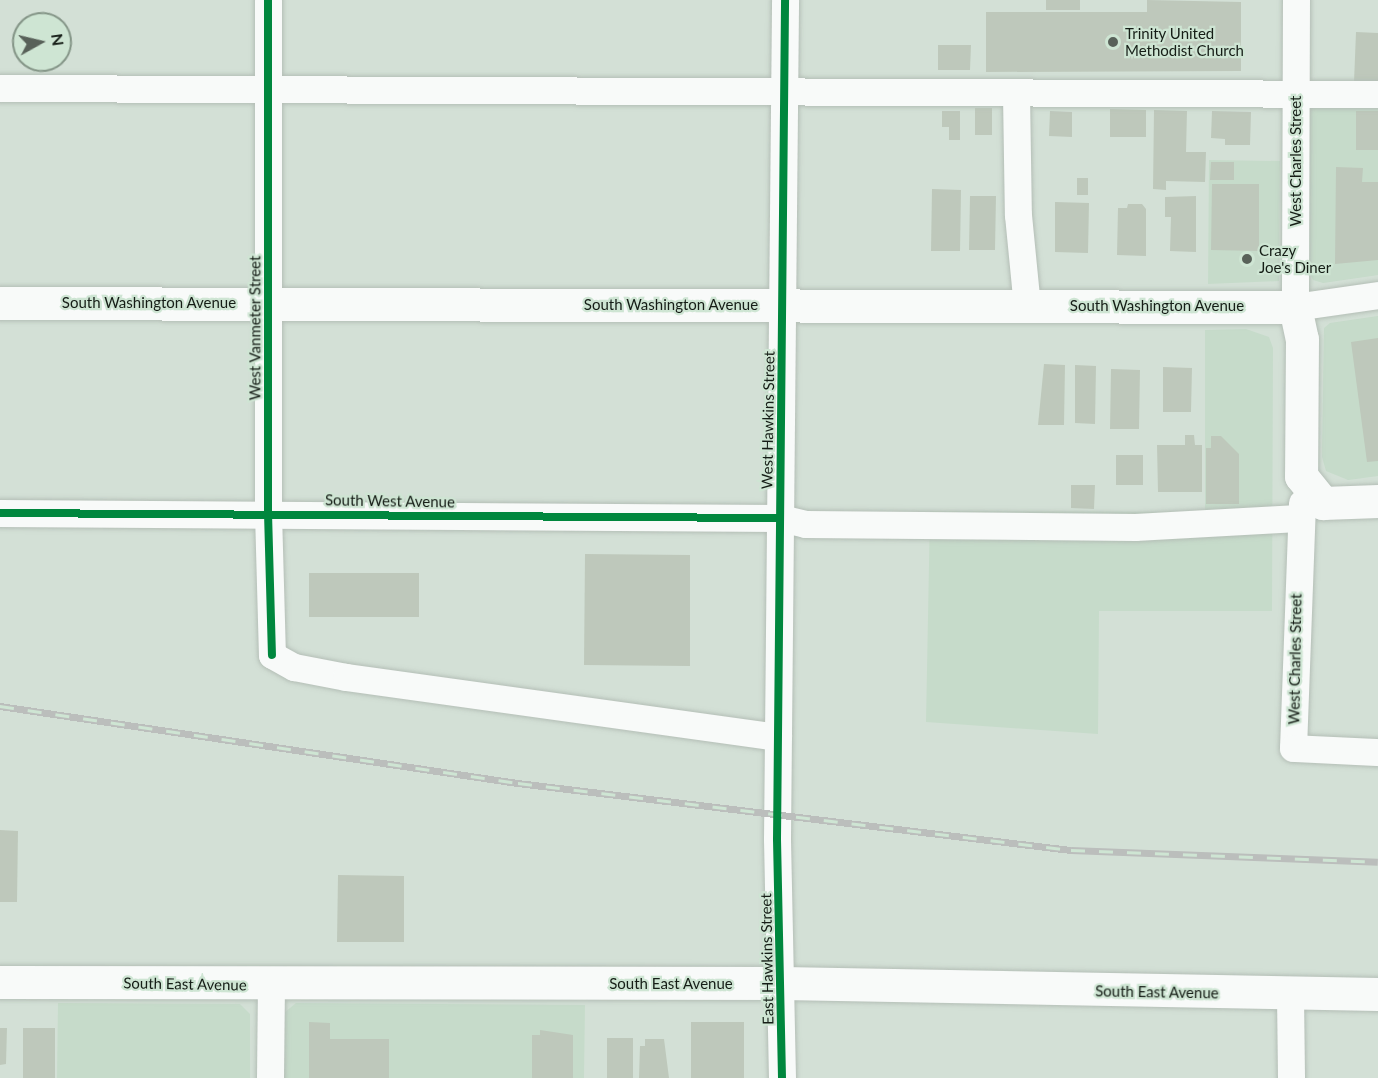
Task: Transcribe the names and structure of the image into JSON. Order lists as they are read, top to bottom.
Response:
{
  "streets": {
    "main road": ["West Charles Street", "South Washington Avenue", "South East Avenue"],
    "street": [
      "West Vanmeter Street",
      "West Hawkins Street",
      "South West Avenue",
      "East Hawkins Street"
    ]
  },
  "crossings": [
    ["West Charles Street", "South Washington Avenue"],
    ["West Charles Street", "South West Avenue"],
    ["South Washington Avenue", "West Vanmeter Street"],
    ["South Washington Avenue", "West Hawkins Street"],
    ["West Vanmeter Street", "West Hawkins Street"],
    ["West Vanmeter Street", "South West Avenue"],
    ["West Hawkins Street", "South West Avenue"],
    ["West Hawkins Street", "East Hawkins Street"],
    ["East Hawkins Street", "South East Avenue"]
  ],
  "places": ["Trinity United Methodist Church", "Crazy Joe's Diner"],
  "north": "right"
}
